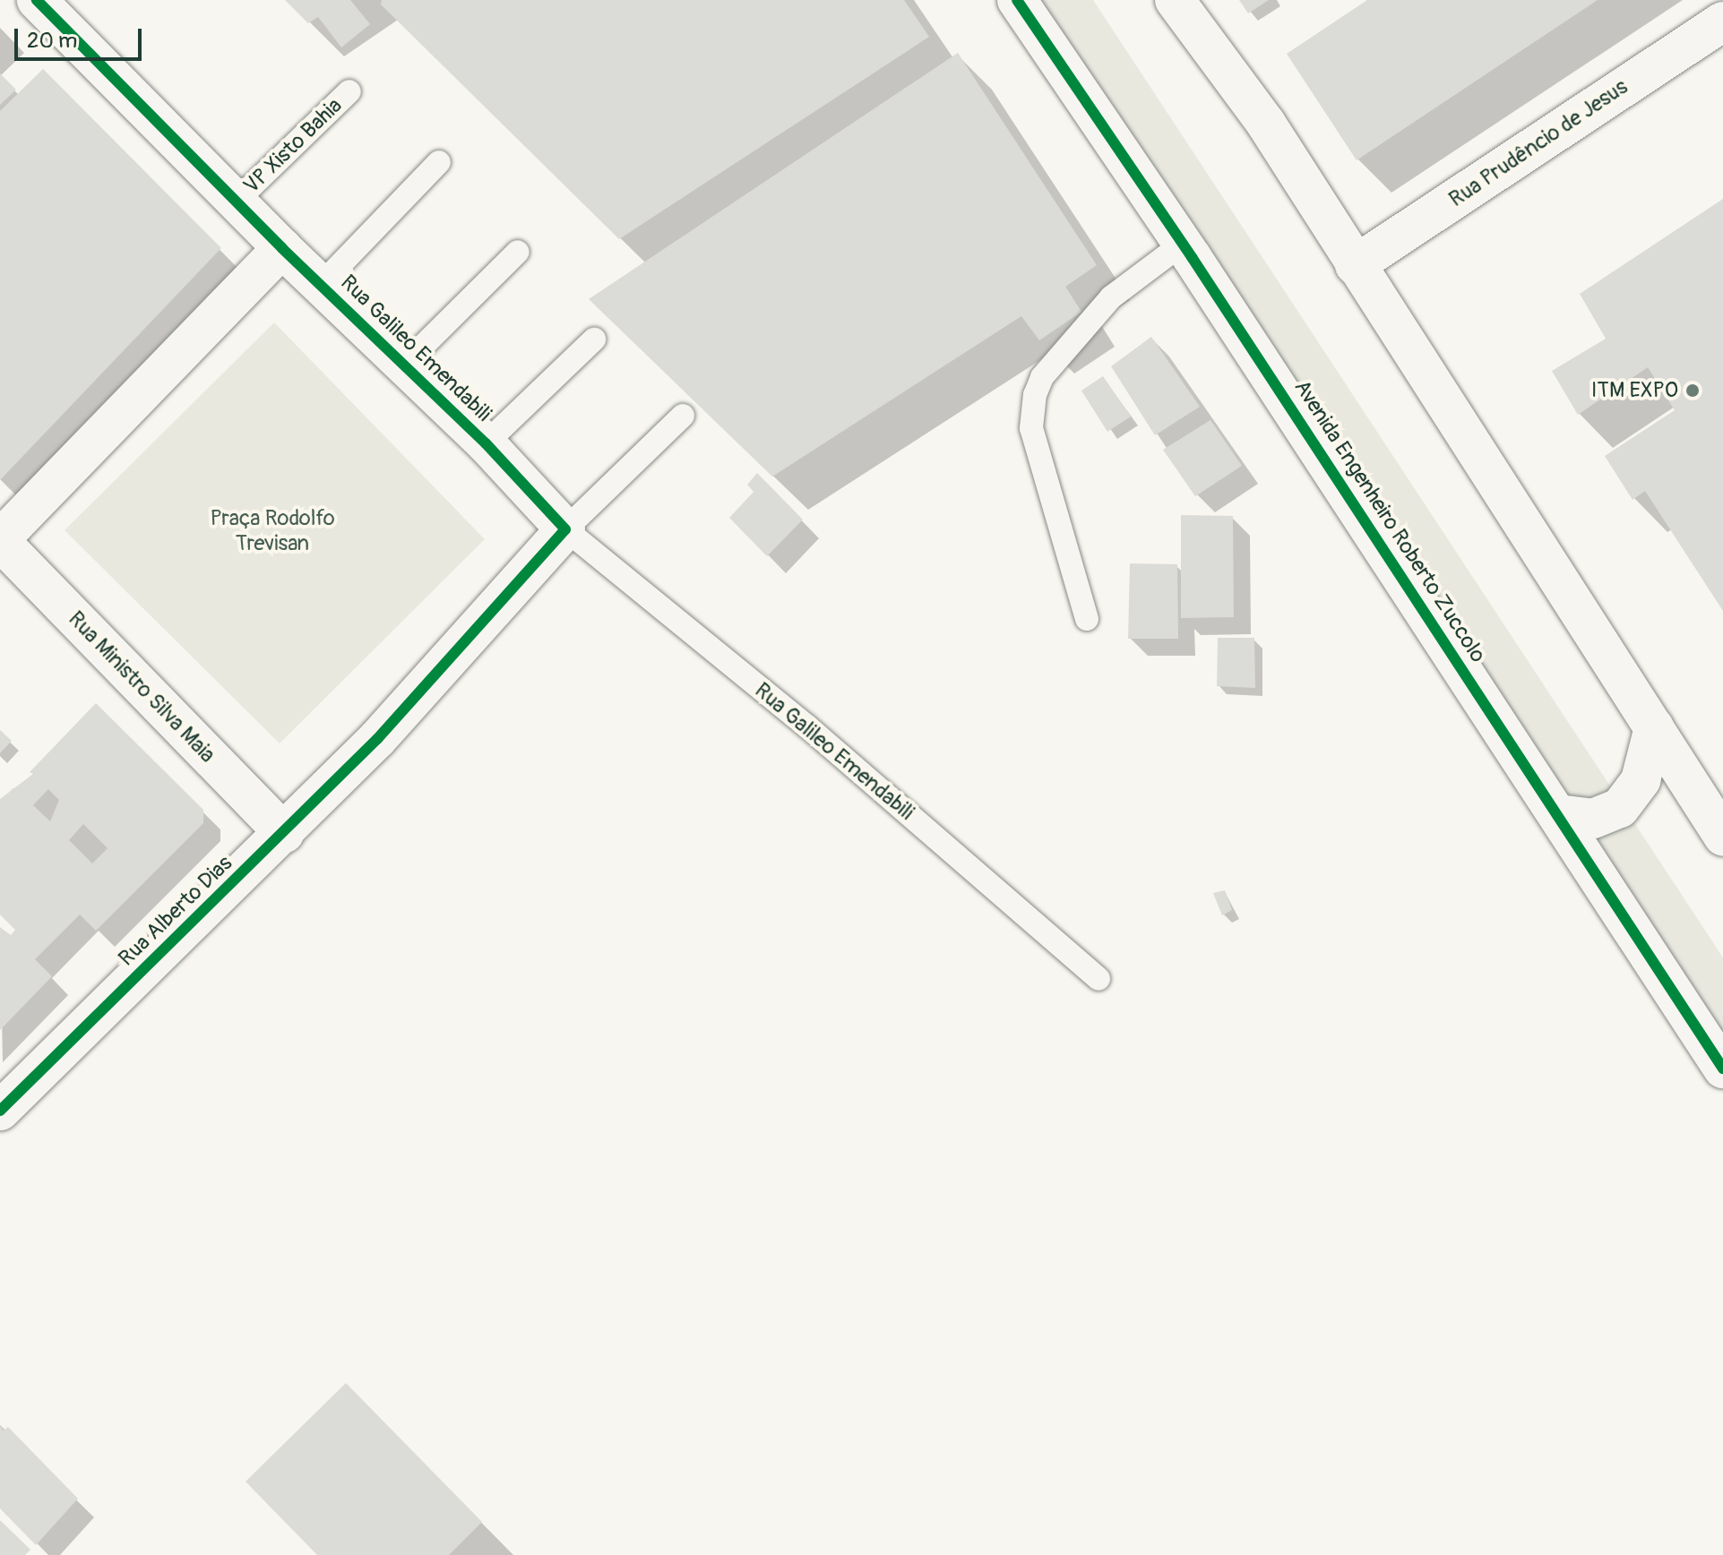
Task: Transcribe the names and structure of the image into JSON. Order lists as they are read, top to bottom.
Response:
{
  "streets": {
    "street": [
      "Rua Prudêncio de Jesus",
      "Rua Galileo Emendabili",
      "Avenida Engenheiro Roberto Zuccolo",
      "Rua Ministro Silva Maia",
      "Rua Alberto Dias"
    ],
    "lane": ["VP Xisto Bahia"]
  },
  "crossings": [
    ["VP Xisto Bahia", "Rua Galileo Emendabili"],
    ["Rua Galileo Emendabili", "Rua Alberto Dias"],
    ["Rua Ministro Silva Maia", "Rua Alberto Dias"]
  ],
  "parks": ["Praça Rodolfo Trevisan"],
  "places": ["ITM EXPO"],
  "scale_bar": "20 m"
}
